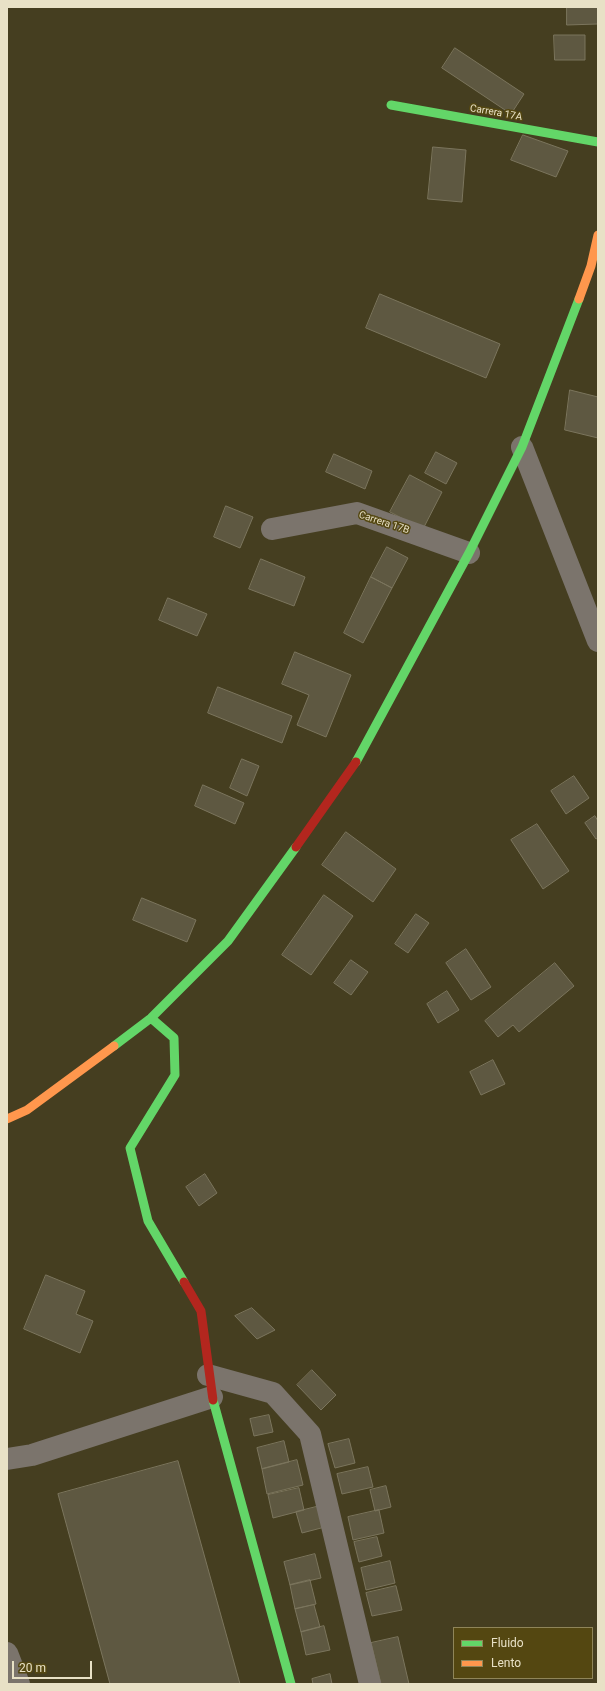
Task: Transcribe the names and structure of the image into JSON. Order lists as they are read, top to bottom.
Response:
{
  "streets": {
    "main road": ["Carrera 17A"],
    "street": ["Carrera 17B"]
  },
  "legend": ["Fluido", "Lento"],
  "scale_bar": "20 m"
}
